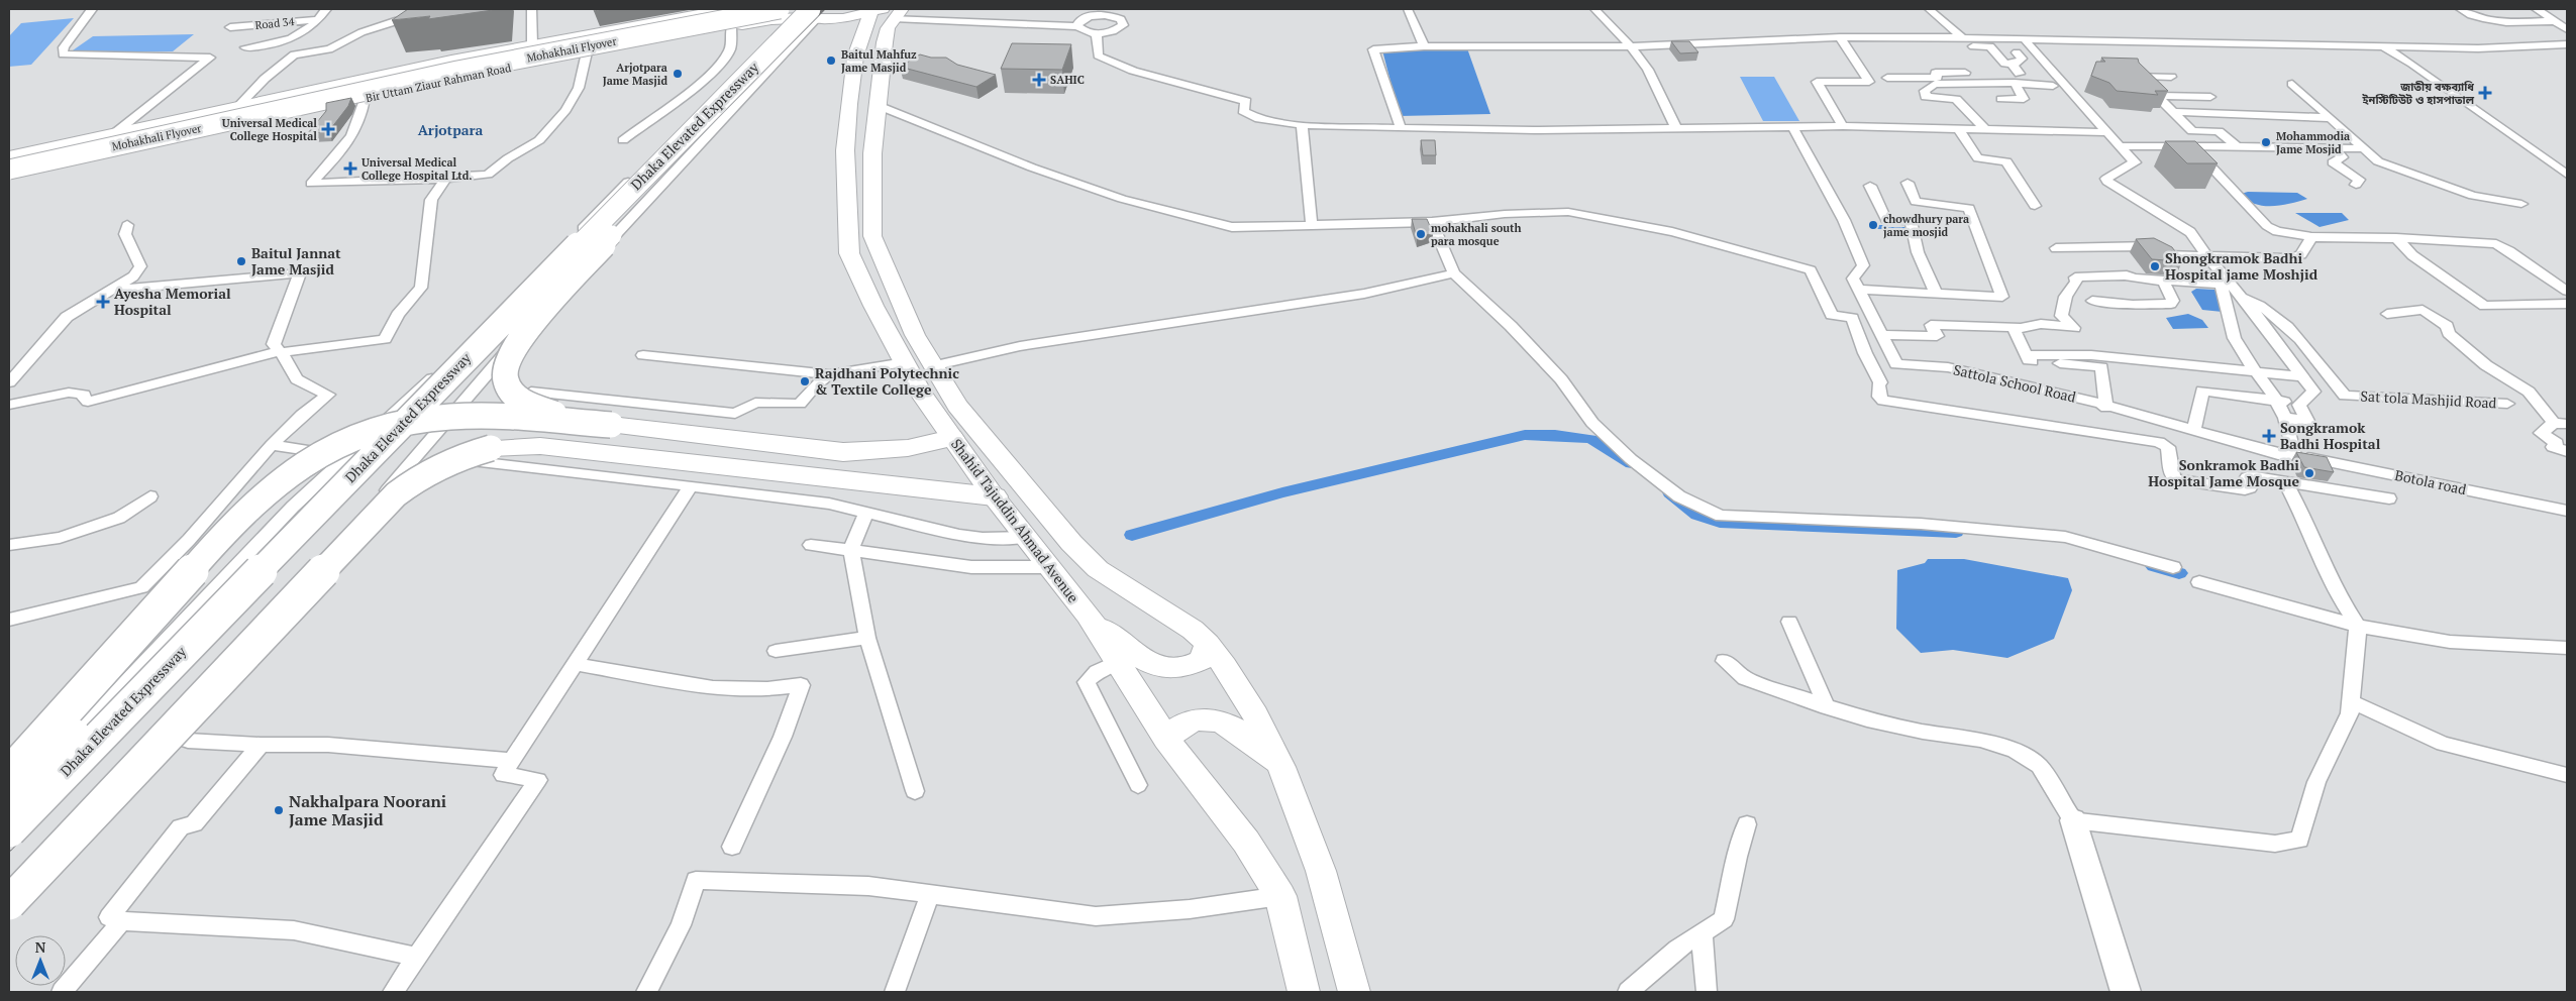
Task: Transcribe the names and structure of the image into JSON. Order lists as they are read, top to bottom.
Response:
{
  "streets": {
    "highway": ["Mohakhali Flyover", "Bir Uttam Ziaur Rahman Road", "Dhaka Elevated Expressway"],
    "main road": ["Shahid Tajuddin Ahmad Avenue"],
    "street": [
      "Road 34",
      "Sattola School Road",
      "Sat tola Mashjid Road",
      "Botola road"
    ]
  },
  "crossings": [
    ["Bir Uttam Ziaur Rahman Road", "Dhaka Elevated Expressway"],
    ["Bir Uttam Ziaur Rahman Road", "Shahid Tajuddin Ahmad Avenue"],
    ["Sattola School Road", "Botola road"]
  ],
  "districts": ["Arjotpara"],
  "places": {
    "other": [
      "Baitul Mahfuz Jame Masjid",
      "Arjotpara Jame Masjid",
      "Mohammodia Jame Mosjid",
      "chowdhury para jame mosjid",
      "mohakhali south para mosque",
      "Baitul Jannat Jame Masjid",
      "Shongkramok Badhi Hospital jame Moshjid",
      "Rajdhani Polytechnic & Textile College",
      "Sonkramok Badhi Hospital Jame Mosque",
      "Nakhalpara Noorani Jame Masjid"
    ],
    "health": [
      "SAHIC",
      "জাতীয় বক্ষব্যাধি ইনস্টিটিউট ও হাসপাতাল",
      "Universal Medical College Hospital",
      "Universal Medical College Hospital Ltd.",
      "Ayesha Memorial Hospital",
      "Songkramok Badhi Hospital"
    ]
  },
  "north": "top"
}
